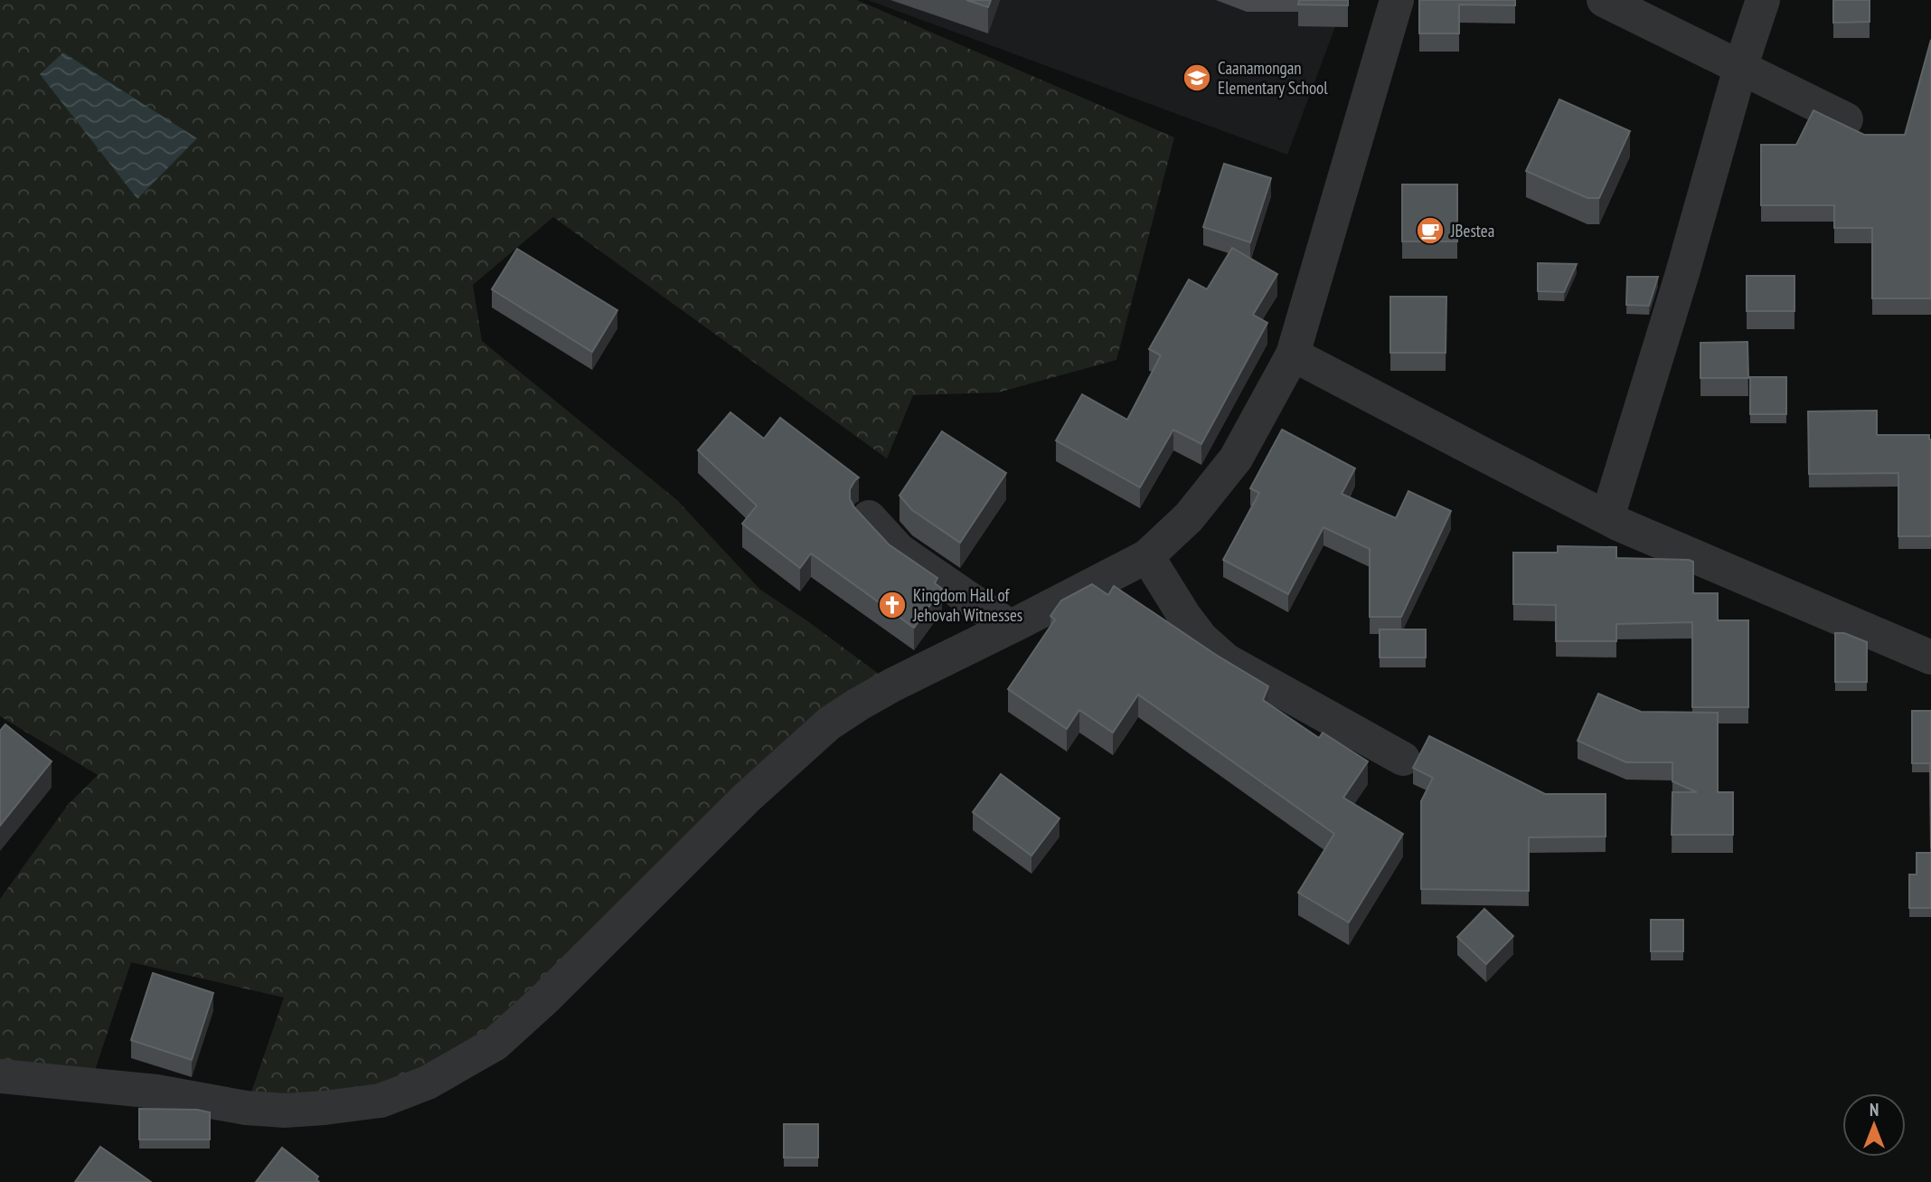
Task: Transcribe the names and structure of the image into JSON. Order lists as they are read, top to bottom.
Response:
{
  "places": {
    "school or university": ["Caanamongan Elementary School"],
    "cafe": ["JBestea"],
    "church": ["Kingdom Hall of Jehovah Witnesses"]
  },
  "north": "top"
}
